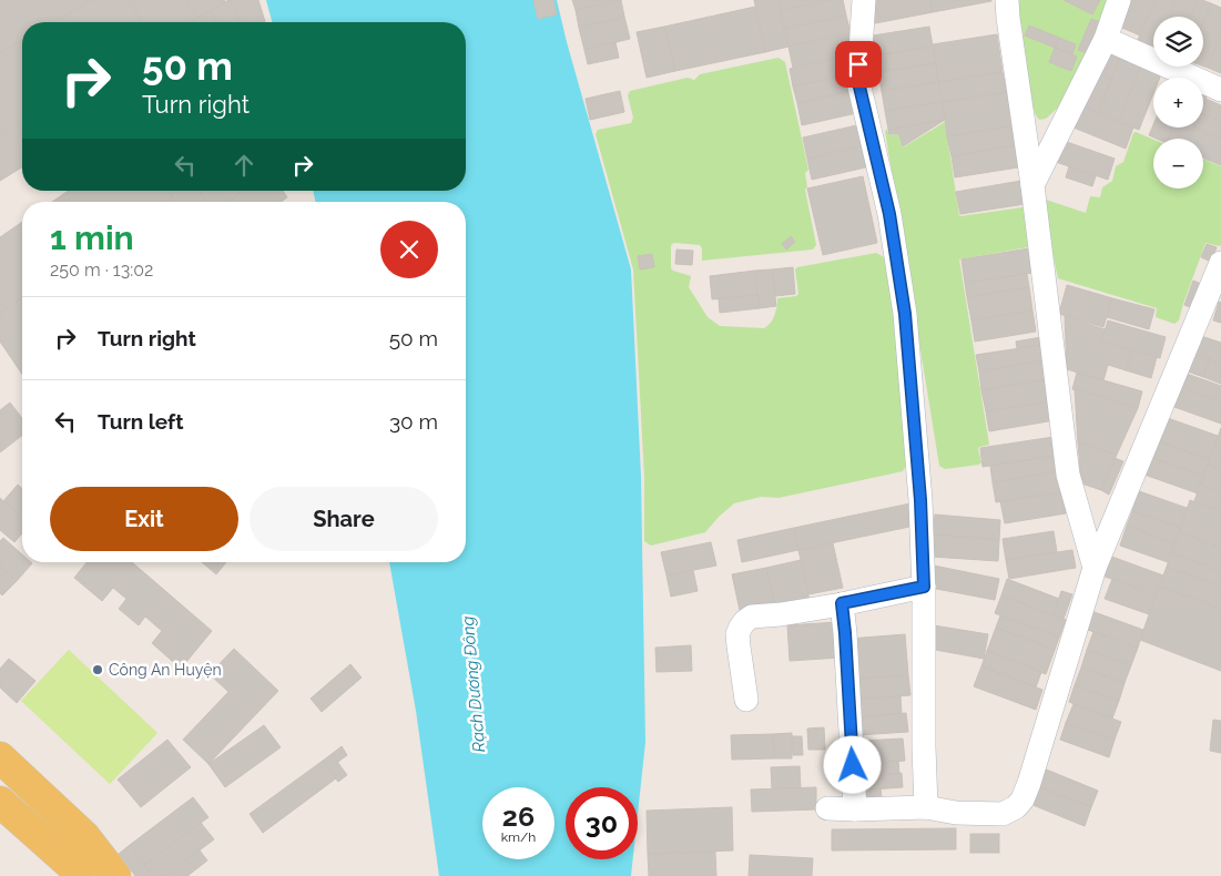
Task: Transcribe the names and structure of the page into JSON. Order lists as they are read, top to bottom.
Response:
{
  "water": ["Rạch Dương Đông"],
  "places": ["Công An Huyện"],
  "page": {
    "map_buttons": ["+", "−"],
    "turn": ["50 m", "Turn right"],
    "heading": ["1 min", "250 m · 13:02"],
    "list": [
      {
        "name": "Turn right",
        "value": "50 m"
      },
      {
        "name": "Turn left",
        "value": "30 m"
      }
    ],
    "buttons": ["Exit", "Share"],
    "speed": "26 km/h",
    "limit": "30"
  }
}
